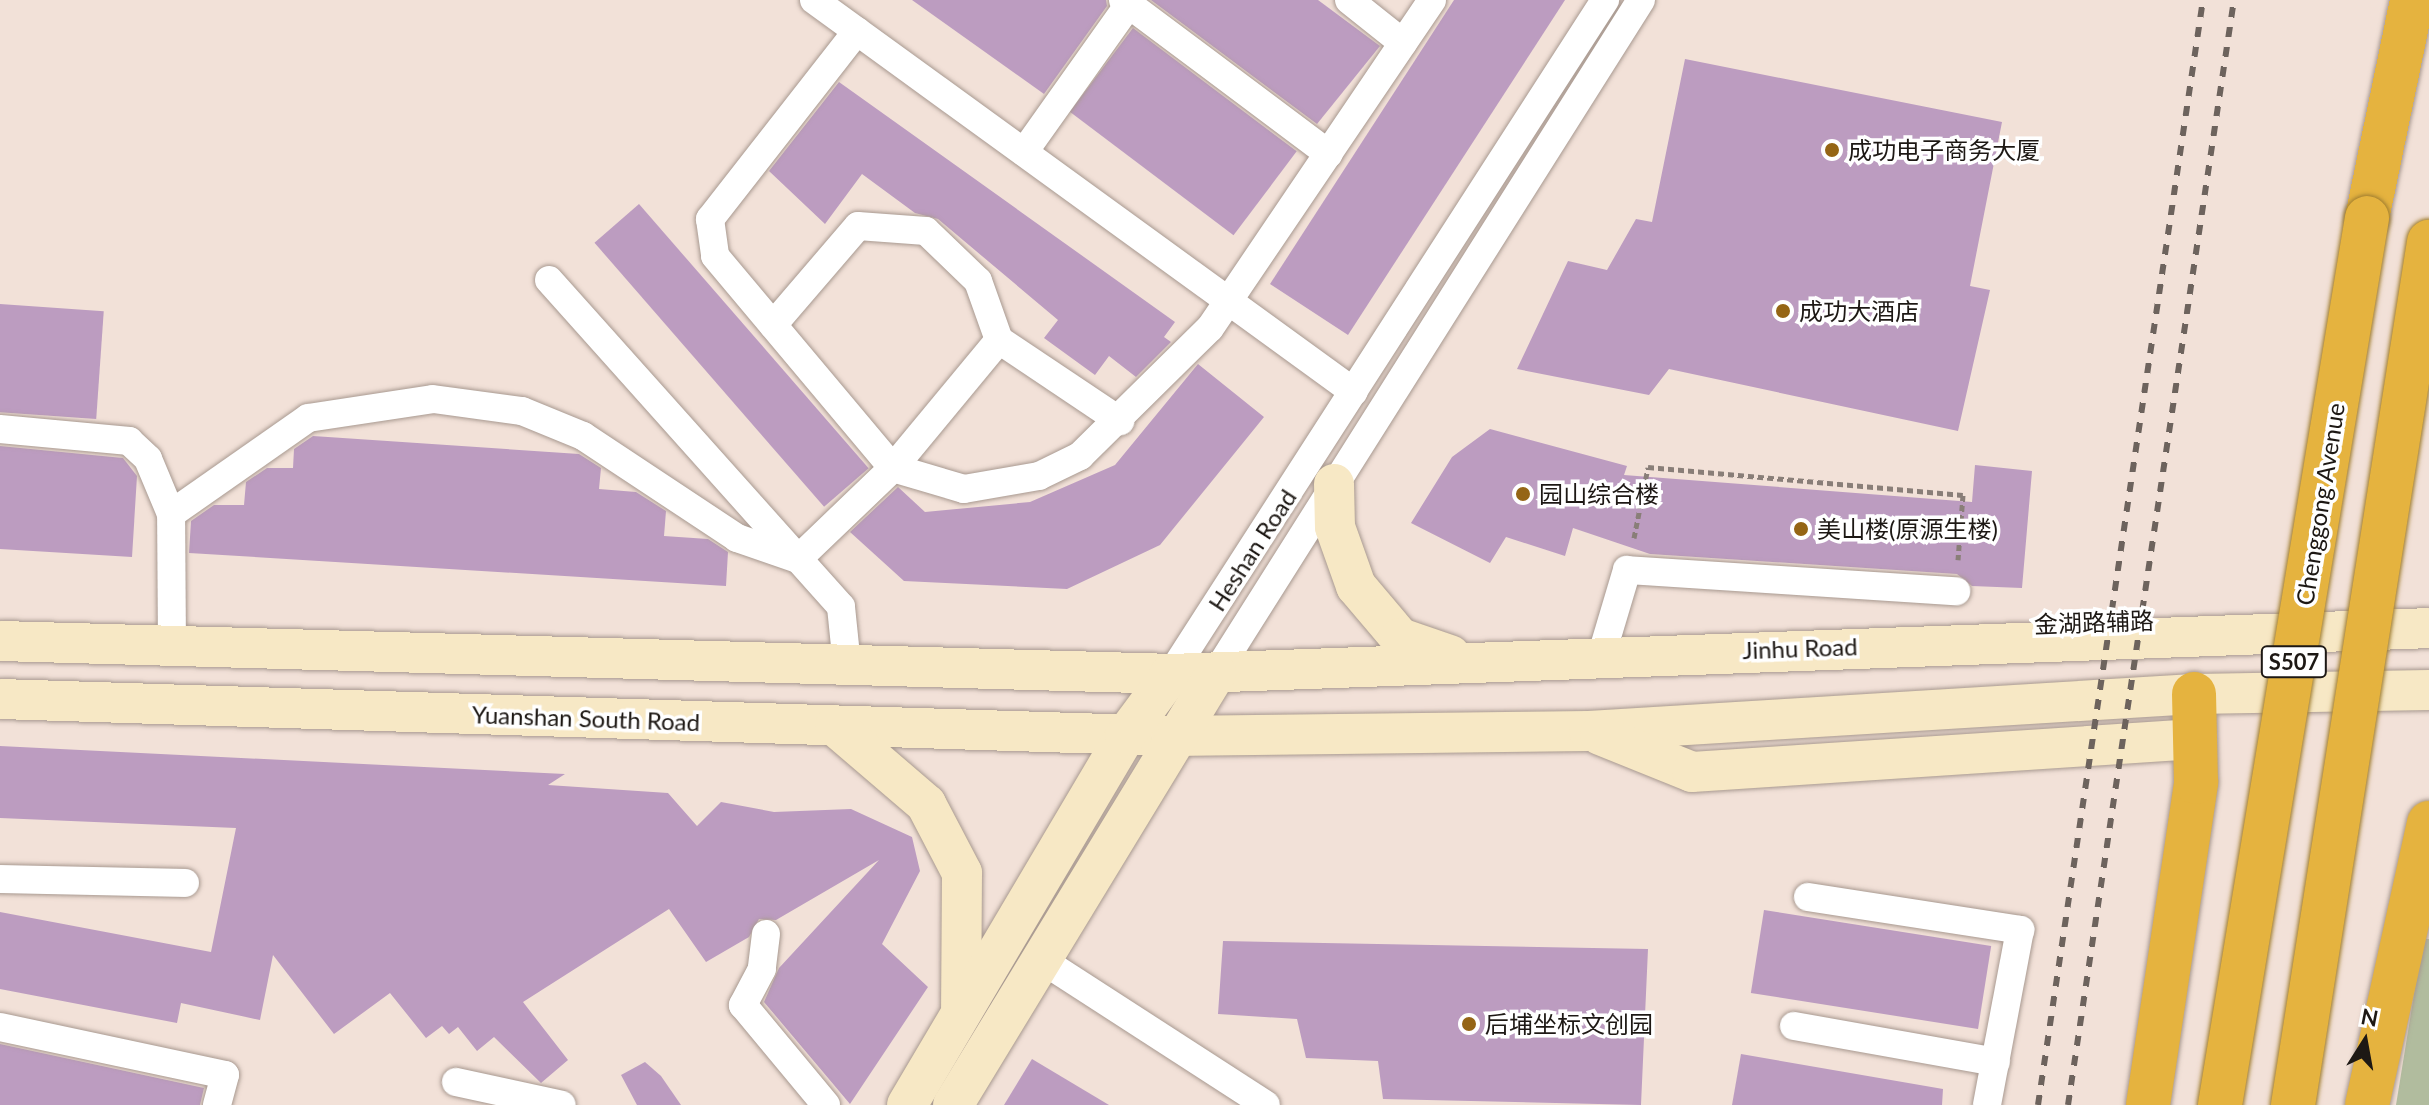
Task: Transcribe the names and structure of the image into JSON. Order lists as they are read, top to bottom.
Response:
{
  "streets": {
    "highway": ["Chenggong Avenue", "S507"],
    "main road": [
      "Heshan Road",
      "金湖路辅路",
      "Jinhu Road",
      "Yuanshan South Road"
    ]
  },
  "crossings": [
    ["Heshan Road", "Jinhu Road"],
    ["Heshan Road", "Yuanshan South Road"],
    ["金湖路辅路", "Jinhu Road"]
  ],
  "places": [
    "成功电子商务大厦",
    "成功大酒店",
    "园山综合楼",
    "美山楼(原源生楼)",
    "后埔坐标文创园"
  ],
  "north": "top"
}
